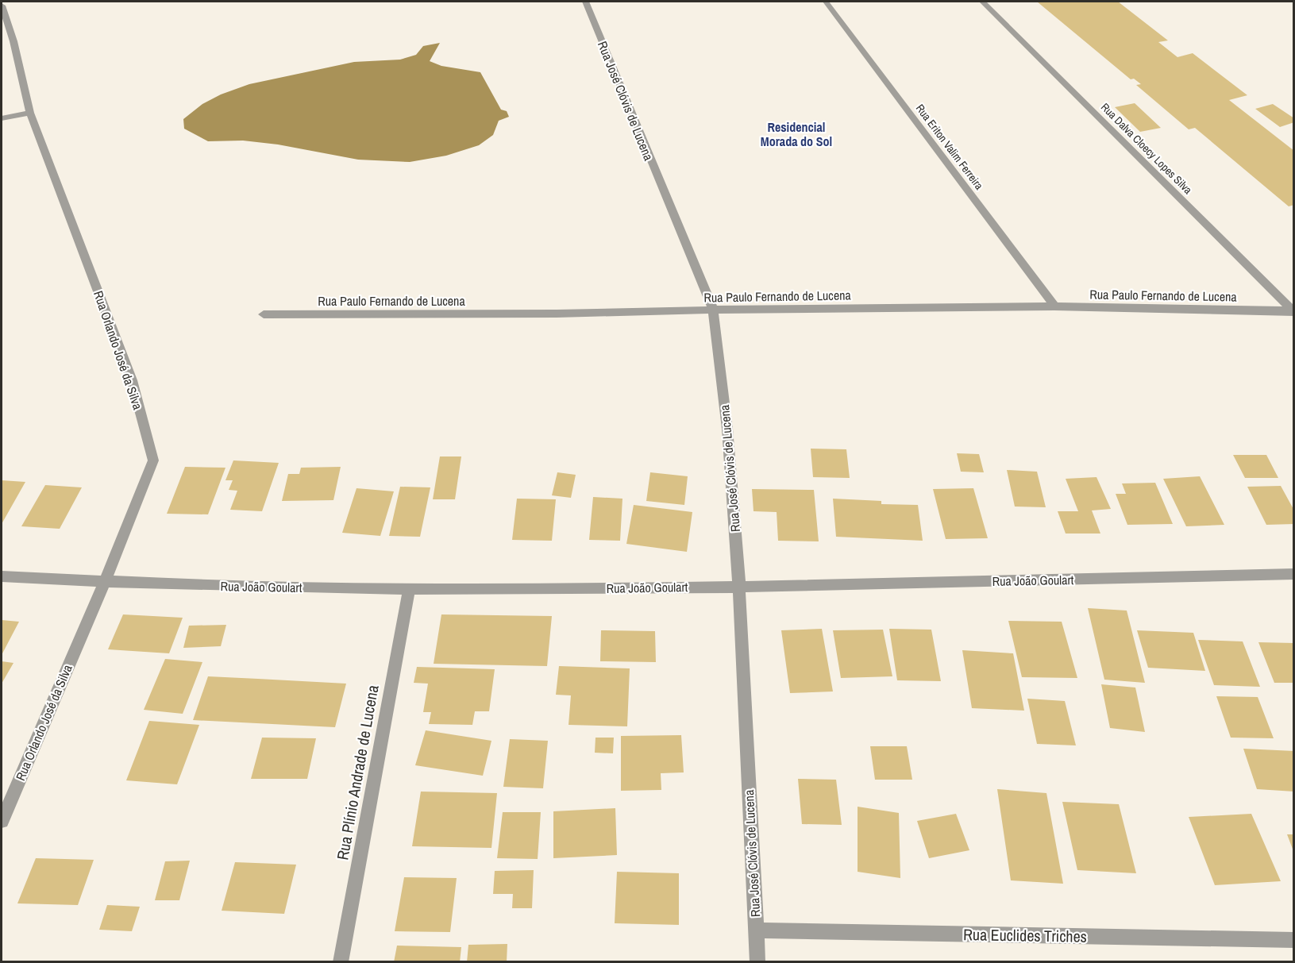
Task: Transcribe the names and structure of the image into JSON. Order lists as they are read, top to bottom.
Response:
{
  "streets": {
    "street": [
      "Rua José Clóvis de Lucena",
      "Rua Eriton Valim Ferreira",
      "Rua Dalva Cloecy Lopes Silva",
      "Rua Paulo Fernando de Lucena",
      "Rua Orlando José da Silva",
      "Rua João Goulart",
      "Rua Plínio Andrade de Lucena",
      "Rua Euclides Triches"
    ]
  },
  "crossings": [
    ["Rua José Clóvis de Lucena", "Rua Paulo Fernando de Lucena"],
    ["Rua José Clóvis de Lucena", "Rua João Goulart"],
    ["Rua José Clóvis de Lucena", "Rua Euclides Triches"],
    ["Rua Eriton Valim Ferreira", "Rua Paulo Fernando de Lucena"],
    ["Rua Dalva Cloecy Lopes Silva", "Rua Paulo Fernando de Lucena"],
    ["Rua Orlando José da Silva", "Rua João Goulart"],
    ["Rua João Goulart", "Rua Plínio Andrade de Lucena"]
  ],
  "districts": ["Residencial Morada do Sol"]
}
